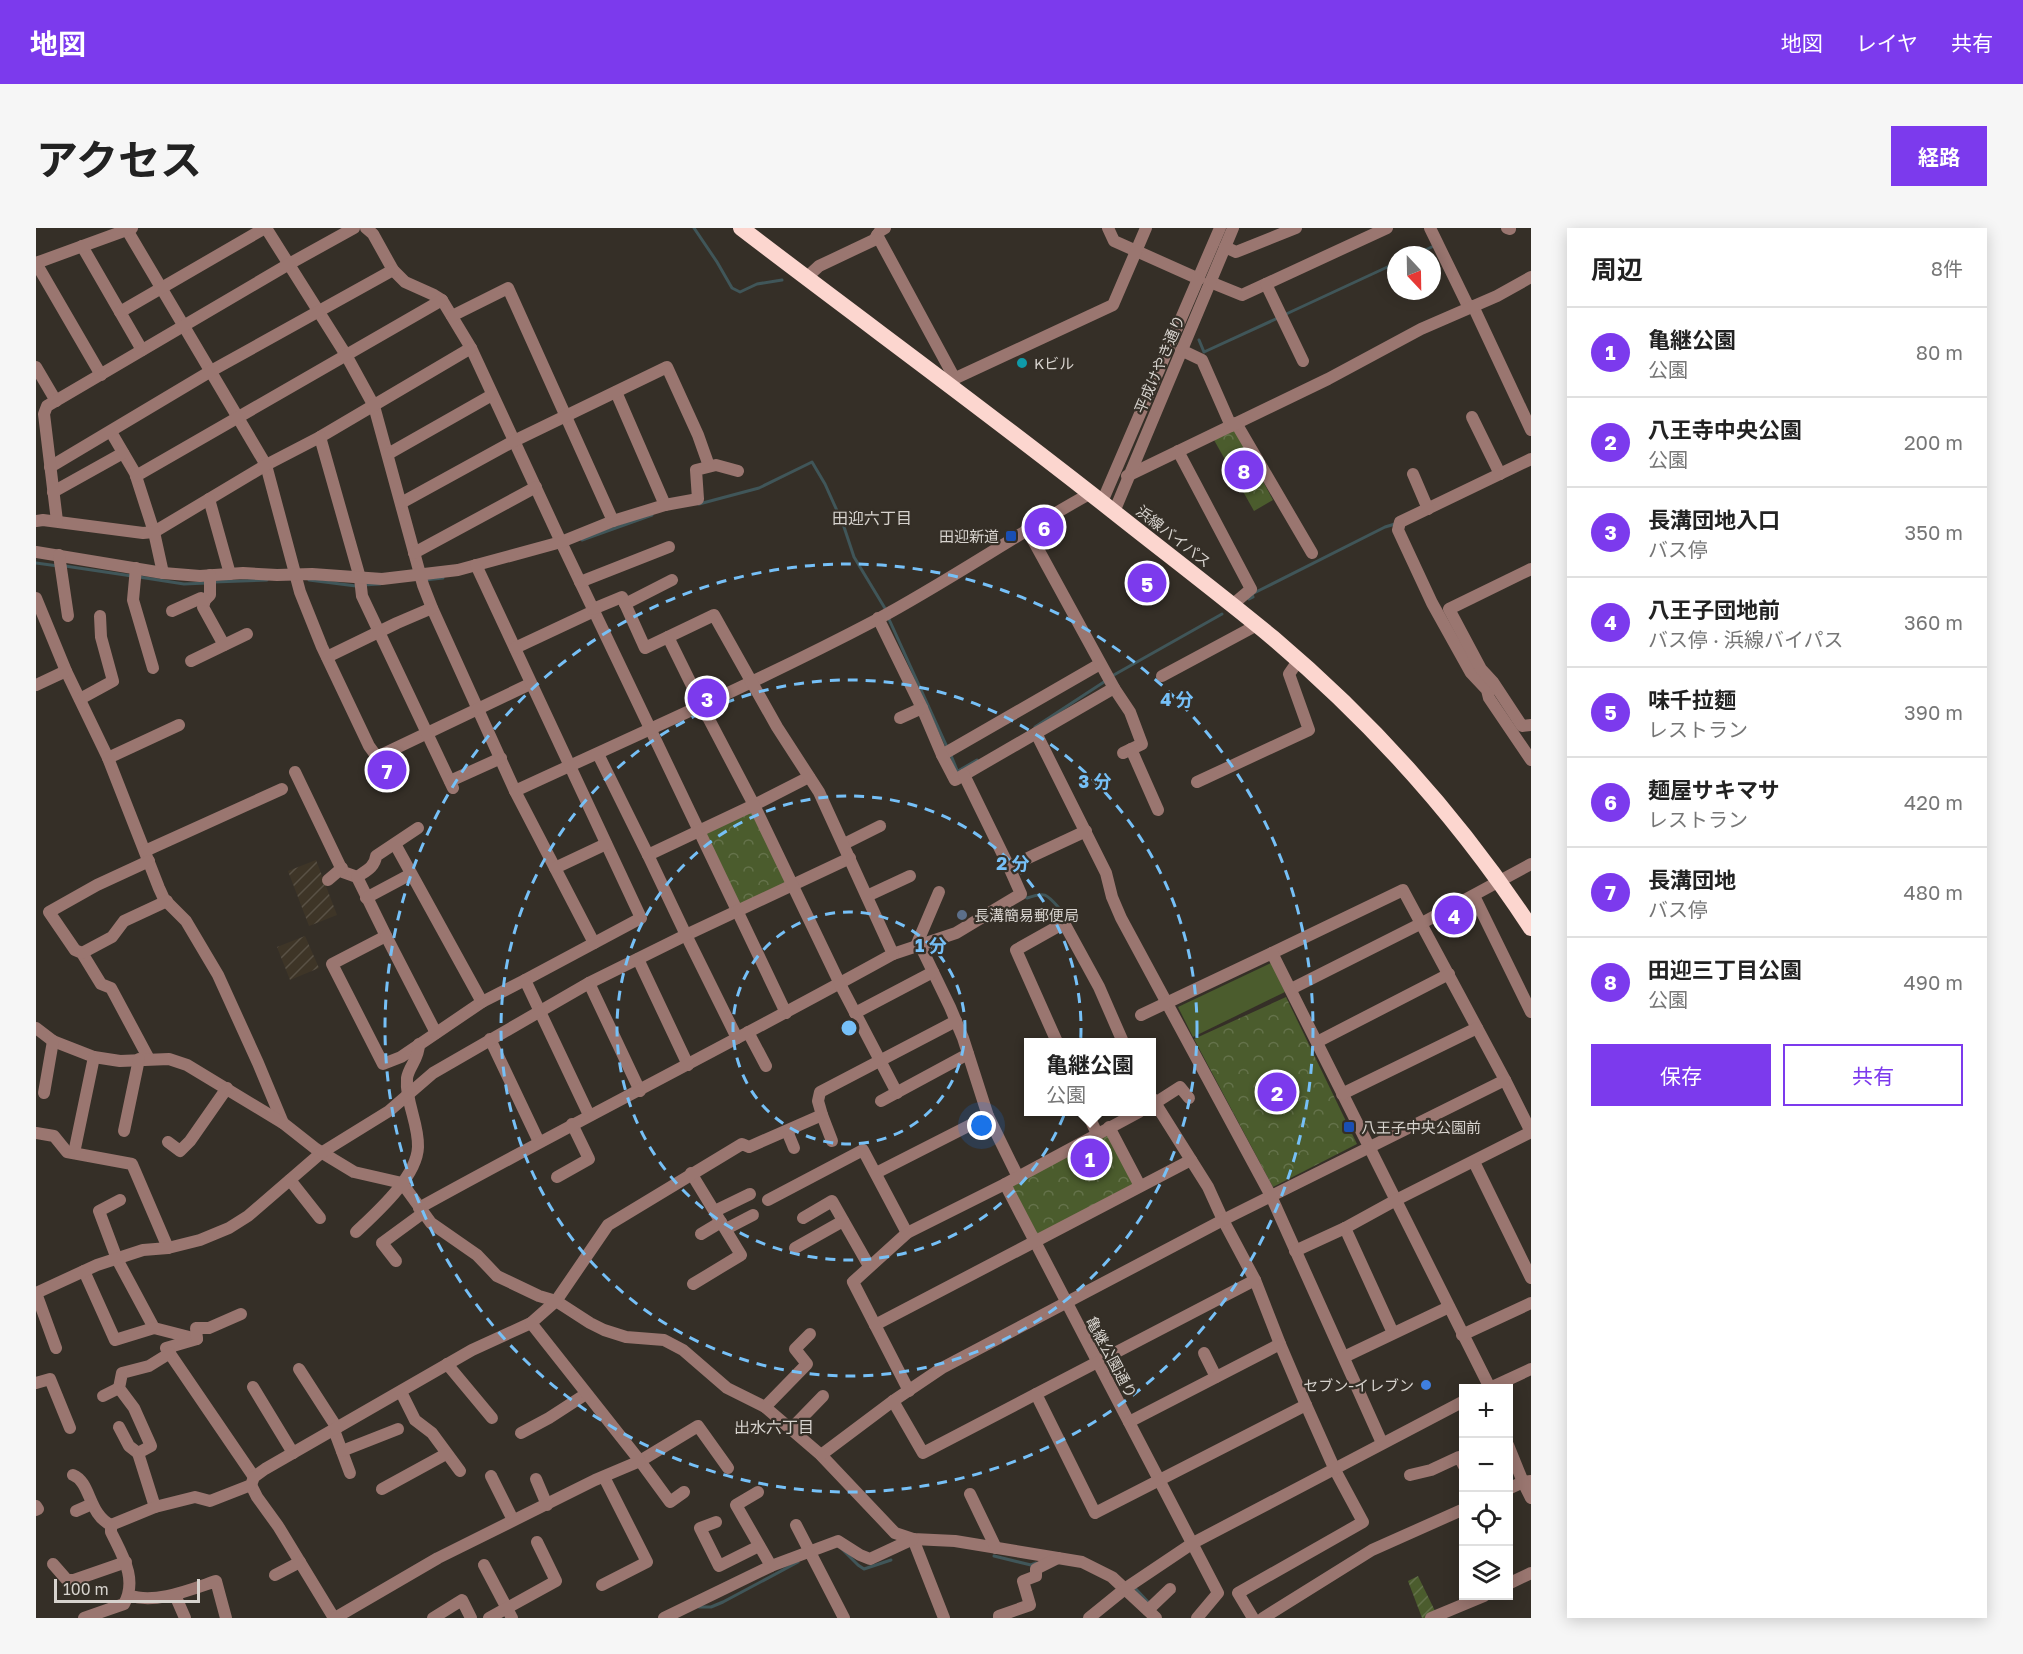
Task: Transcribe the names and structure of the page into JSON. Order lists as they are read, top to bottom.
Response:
{
  "streets": {
    "highway": ["浜線バイパス"],
    "street": ["平成けやき通り", "亀継公園通り"]
  },
  "crossings": [
    ["平成けやき通り", "浜線バイパス"]
  ],
  "districts": ["田迎六丁目", "出水六丁目"],
  "places": {
    "other": ["Kビル", "長溝簡易郵便局", "セブン-イレブン"],
    "transit": ["田迎新道", "八王子中央公園前"]
  },
  "scale_bar": "100 m",
  "north": "bottom",
  "page": {
    "header": "地図",
    "nav": ["地図", "レイヤ", "共有"],
    "title": "アクセス",
    "buttons": [
      "経路",
      ["保存", "共有"]
    ],
    "heading": ["周辺", "8件"],
    "list": [
      {
        "mark": "1",
        "name": "亀継公園",
        "note": "公園",
        "value": "80 m"
      },
      {
        "mark": "2",
        "name": "八王寺中央公園",
        "note": "公園",
        "value": "200 m"
      },
      {
        "mark": "3",
        "name": "長溝団地入口",
        "note": "バス停",
        "value": "350 m"
      },
      {
        "mark": "4",
        "name": "八王子団地前",
        "note": "バス停 · 浜線バイパス",
        "value": "360 m"
      },
      {
        "mark": "5",
        "name": "味千拉麵",
        "note": "レストラン",
        "value": "390 m"
      },
      {
        "mark": "6",
        "name": "麺屋サキマサ",
        "note": "レストラン",
        "value": "420 m"
      },
      {
        "mark": "7",
        "name": "長溝団地",
        "note": "バス停",
        "value": "480 m"
      },
      {
        "mark": "8",
        "name": "田迎三丁目公園",
        "note": "公園",
        "value": "490 m"
      }
    ],
    "pins": [
      "8",
      "6",
      "5",
      "3",
      "7",
      "4",
      "2",
      "1"
    ],
    "popup": ["亀継公園", "公園"],
    "map_buttons": ["+", "−"],
    "scale": "100 m"
  },
  "rings": [
    "4 分",
    "3 分",
    "2 分",
    "1 分"
  ]
}
